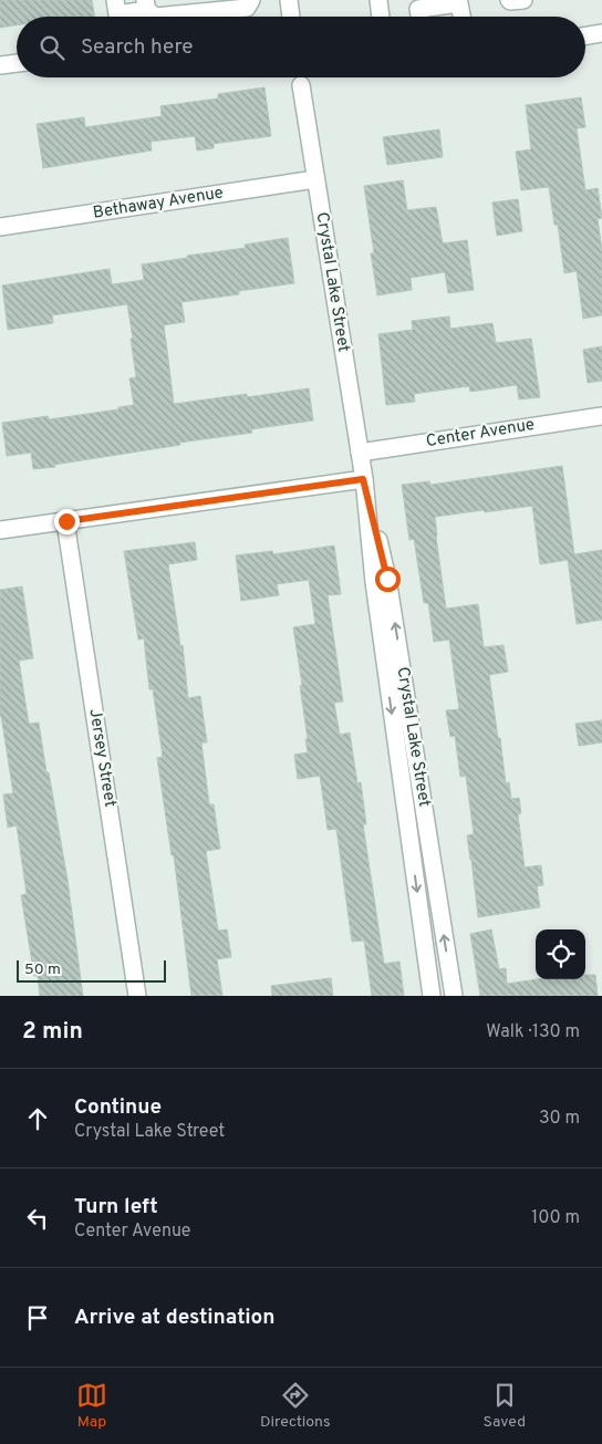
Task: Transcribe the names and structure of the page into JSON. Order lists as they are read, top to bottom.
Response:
{
  "streets": {
    "street": [
      "Bethaway Avenue",
      "Crystal Lake Street",
      "Center Avenue",
      "Jersey Street"
    ]
  },
  "crossings": [
    ["Bethaway Avenue", "Crystal Lake Street"],
    ["Crystal Lake Street", "Center Avenue"]
  ],
  "scale_bar": "50 m",
  "page": {
    "search": "Search here",
    "scale": "50 m",
    "heading": ["2 min", "Walk · 130 m"],
    "list": [
      ["Continue", "Crystal Lake Street", "30 m"],
      ["Turn left", "Center Avenue", "100 m"],
      "Arrive at destination"
    ],
    "nav": ["Map", "Directions", "Saved"]
  }
}
